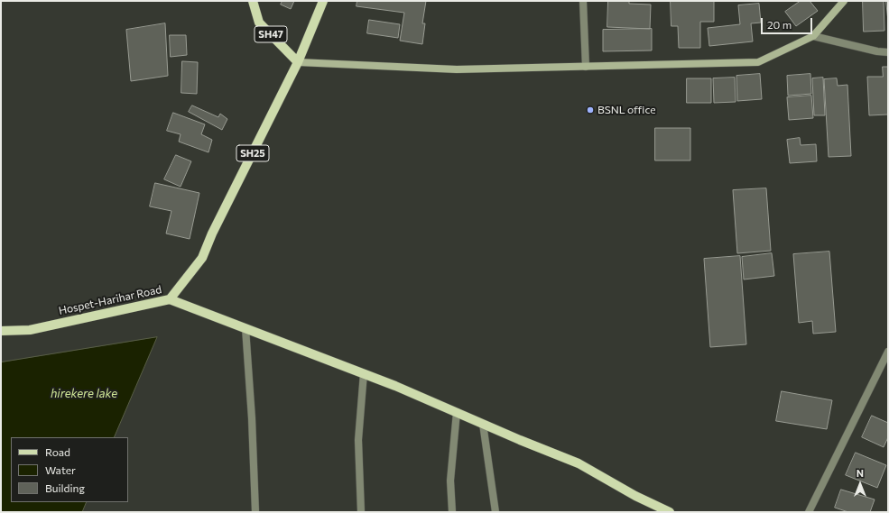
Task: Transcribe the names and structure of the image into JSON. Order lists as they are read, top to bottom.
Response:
{
  "streets": {
    "main road": ["SH47", "SH25", "Hospet-Harihar Road"]
  },
  "crossings": [
    ["SH47", "Hospet-Harihar Road"]
  ],
  "water": ["hirekere lake"],
  "places": ["BSNL office"],
  "legend": ["Road", "Water", "Building"],
  "scale_bar": "20 m",
  "north": "top"
}
